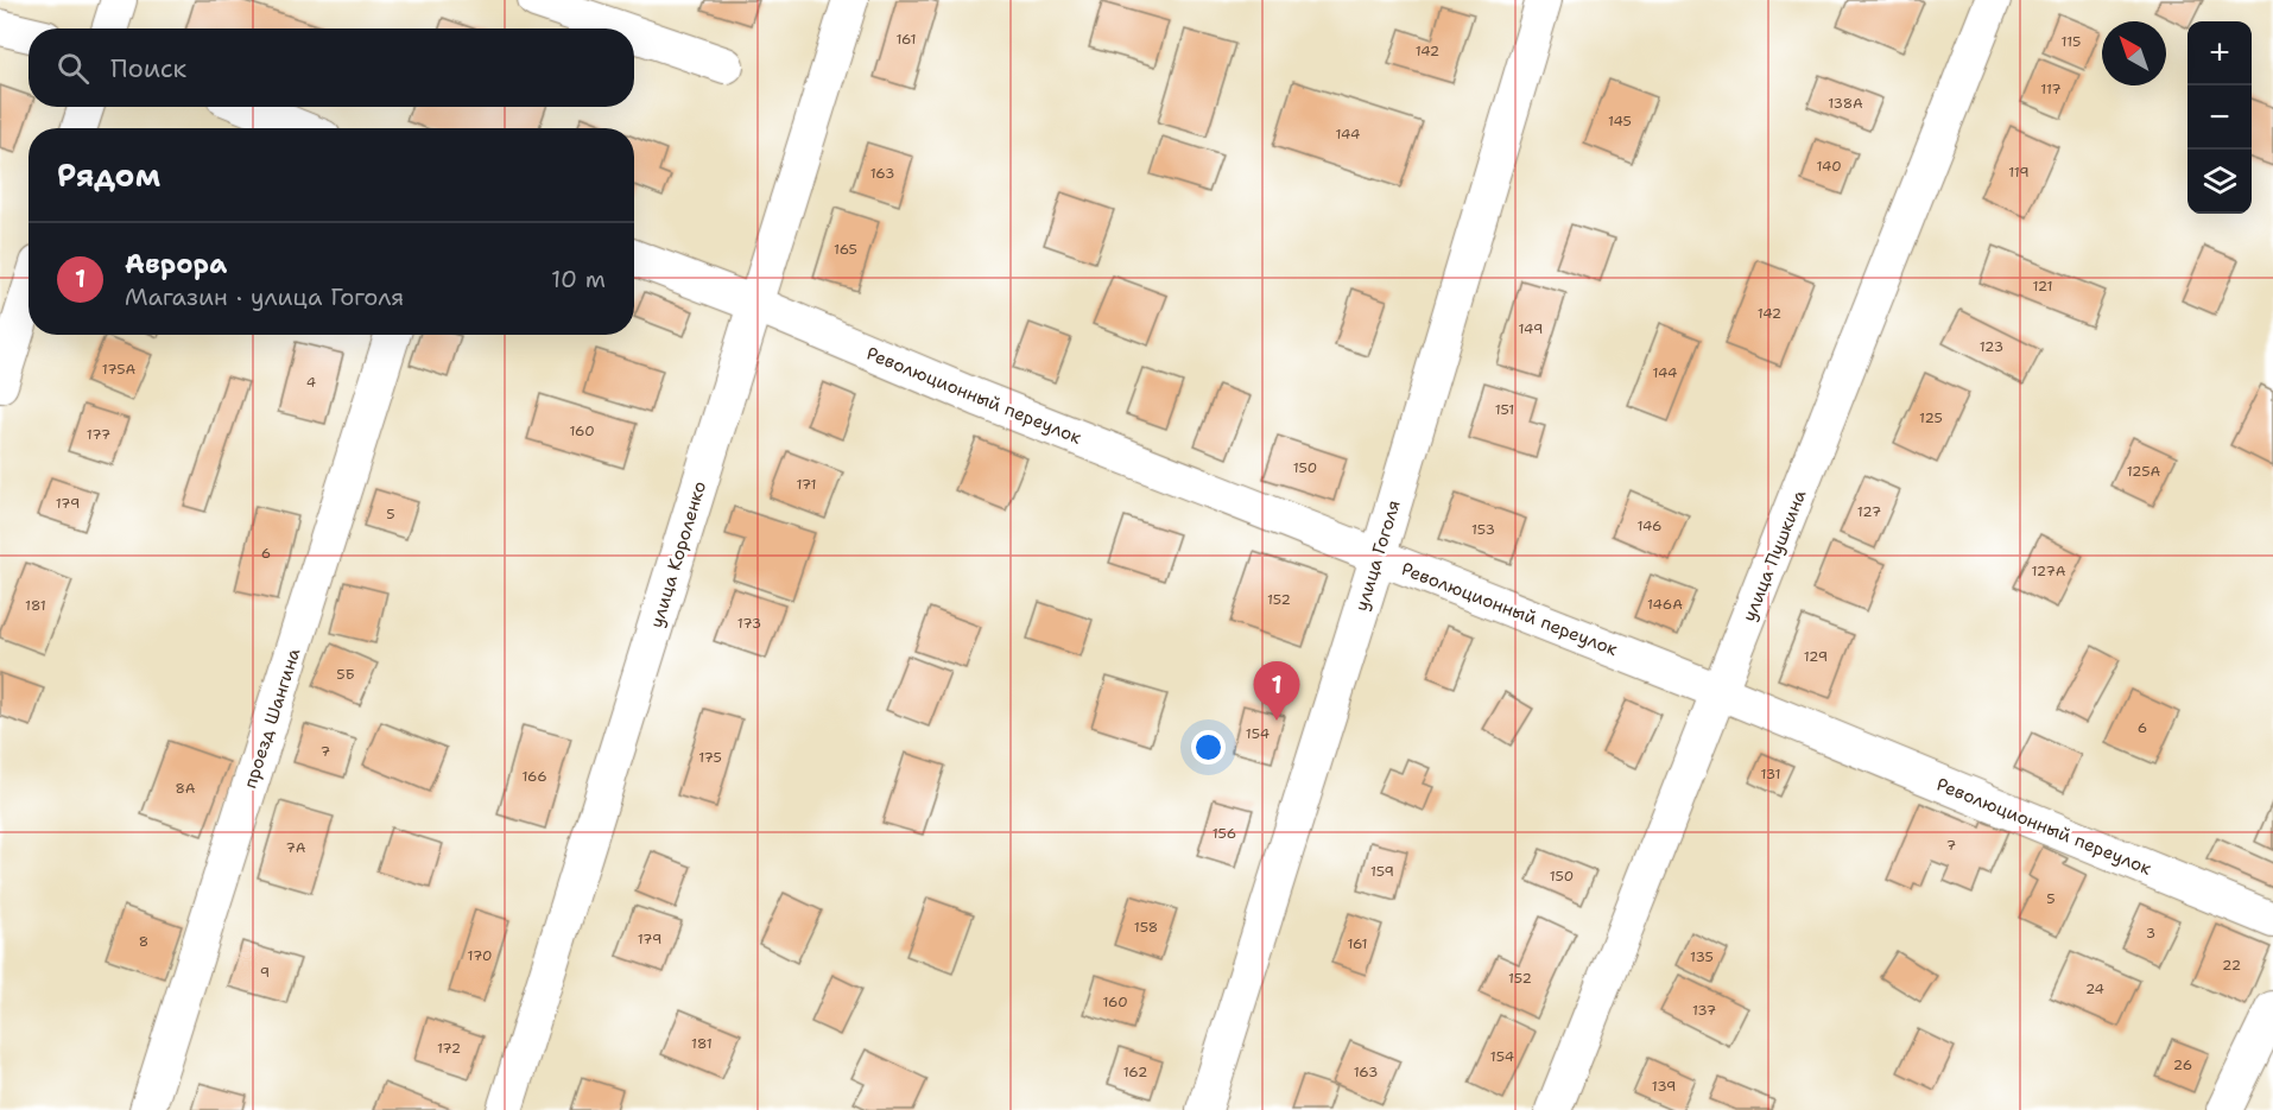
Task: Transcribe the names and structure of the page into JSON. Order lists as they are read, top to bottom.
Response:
{
  "streets": {
    "street": [
      "Революционный переулок",
      "улица Короленко",
      "улица Гоголя",
      "улица Пушкина",
      "проезд Шангина"
    ]
  },
  "crossings": [
    ["Революционный переулок", "улица Короленко"],
    ["Революционный переулок", "улица Гоголя"],
    ["Революционный переулок", "улица Пушкина"]
  ],
  "house_numbers": [
    "161",
    "115",
    "142",
    "117",
    "138А",
    "145",
    "144",
    "140",
    "119",
    "163",
    "165",
    "121",
    "142",
    "149",
    "123",
    "175А",
    "144",
    "4",
    "151",
    "125",
    "160",
    "177",
    "150",
    "125А",
    "171",
    "179",
    "127",
    "5",
    "146",
    "153",
    "6",
    "127А",
    "152",
    "146А",
    "181",
    "173",
    "129",
    "5Б",
    "6",
    "154",
    "7",
    "175",
    "131",
    "166",
    "8А",
    "156",
    "7",
    "7А",
    "159",
    "150",
    "5",
    "158",
    "3",
    "179",
    "8",
    "161",
    "170",
    "135",
    "22",
    "9",
    "152",
    "24",
    "160",
    "137",
    "181",
    "172",
    "154",
    "26",
    "162",
    "163",
    "139"
  ],
  "north": "top left",
  "page": {
    "map_buttons": ["+", "−"],
    "search": "Поиск",
    "heading": "Рядом",
    "list": [
      {
        "mark": "1",
        "name": "Аврора",
        "note": "Магазин · улица Гоголя",
        "value": "10 m"
      }
    ],
    "pins": "1"
  }
}
